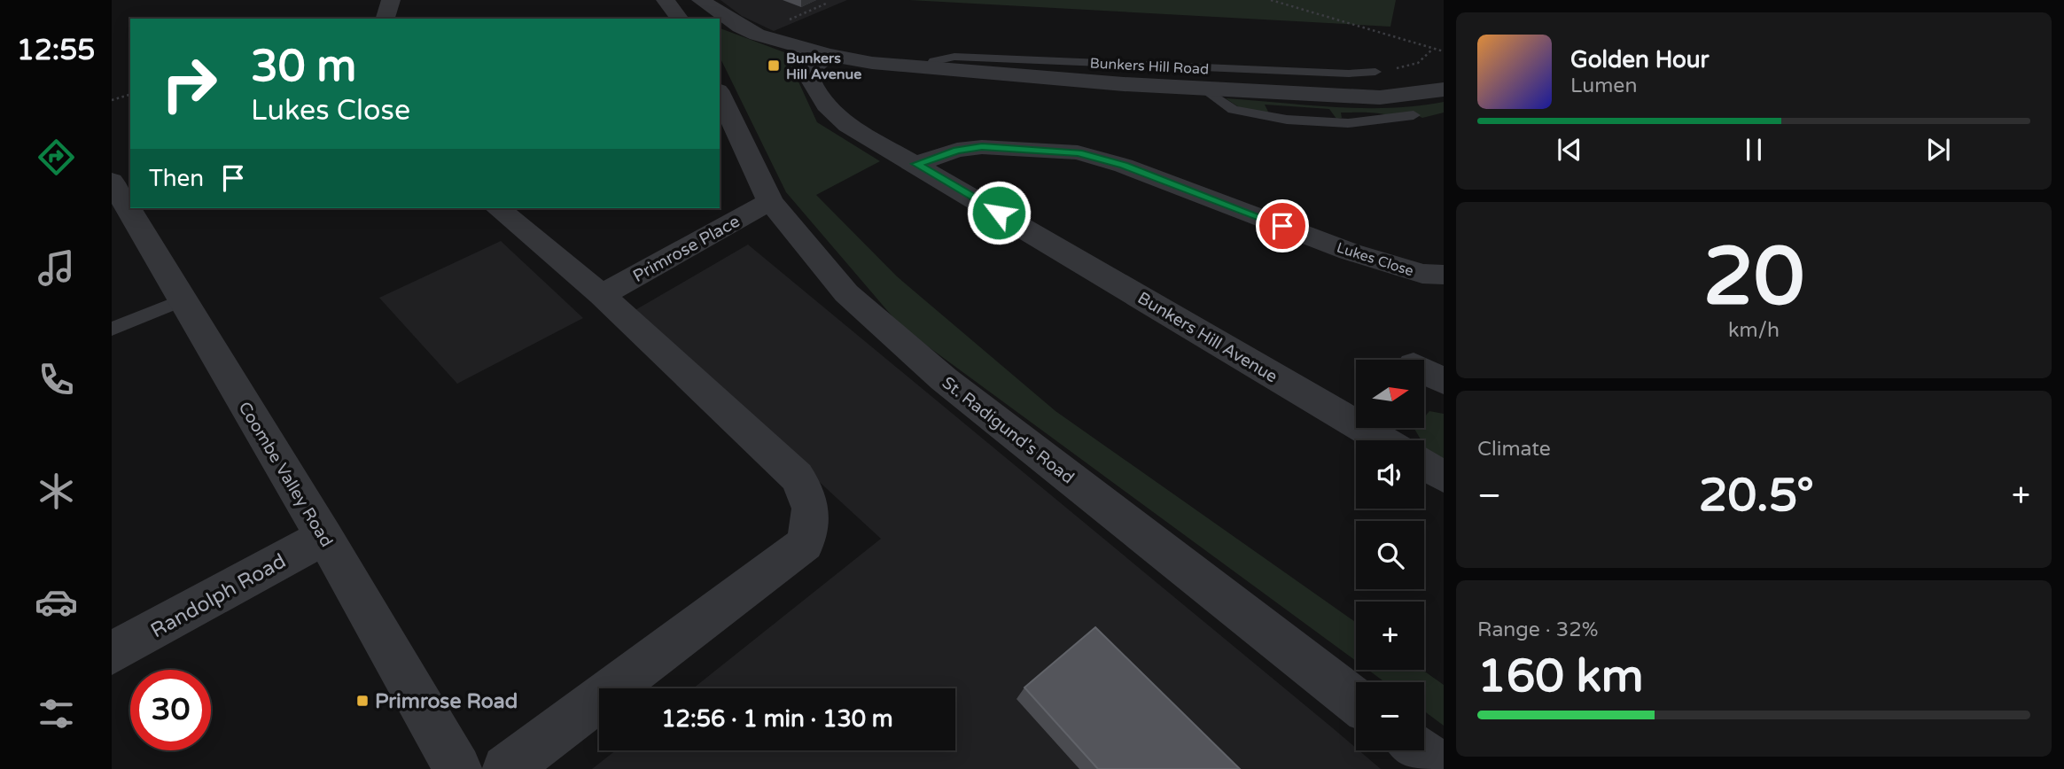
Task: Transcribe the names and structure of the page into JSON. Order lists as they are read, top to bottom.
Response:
{
  "streets": {
    "street": [
      "Bunkers Hill Road",
      "Primrose Place",
      "Lukes Close",
      "Bunkers Hill Avenue",
      "St. Radigund's Road",
      "Coombe Valley Road",
      "Randolph Road"
    ]
  },
  "crossings": [
    ["Bunkers Hill Road", "Bunkers Hill Avenue"],
    ["Primrose Place", "St. Radigund's Road"],
    ["Lukes Close", "Bunkers Hill Avenue"],
    ["Coombe Valley Road", "Randolph Road"]
  ],
  "places": {
    "transit": ["Bunkers Hill Avenue", "Primrose Road"]
  },
  "north": "right",
  "page": {
    "tabs": "12:55",
    "turn": ["30 m", "Lukes Close"],
    "song": ["Golden Hour", "Lumen"],
    "then": "Then",
    "tile": [
      ["20", "km/h"],
      "Climate",
      ["Range · 32%", "160 km"]
    ],
    "map_buttons": ["+", "−"],
    "heat": ["−", "20.5°", "+"],
    "limit": "30",
    "trip": "12:56 · 1 min · 130 m"
  }
}
